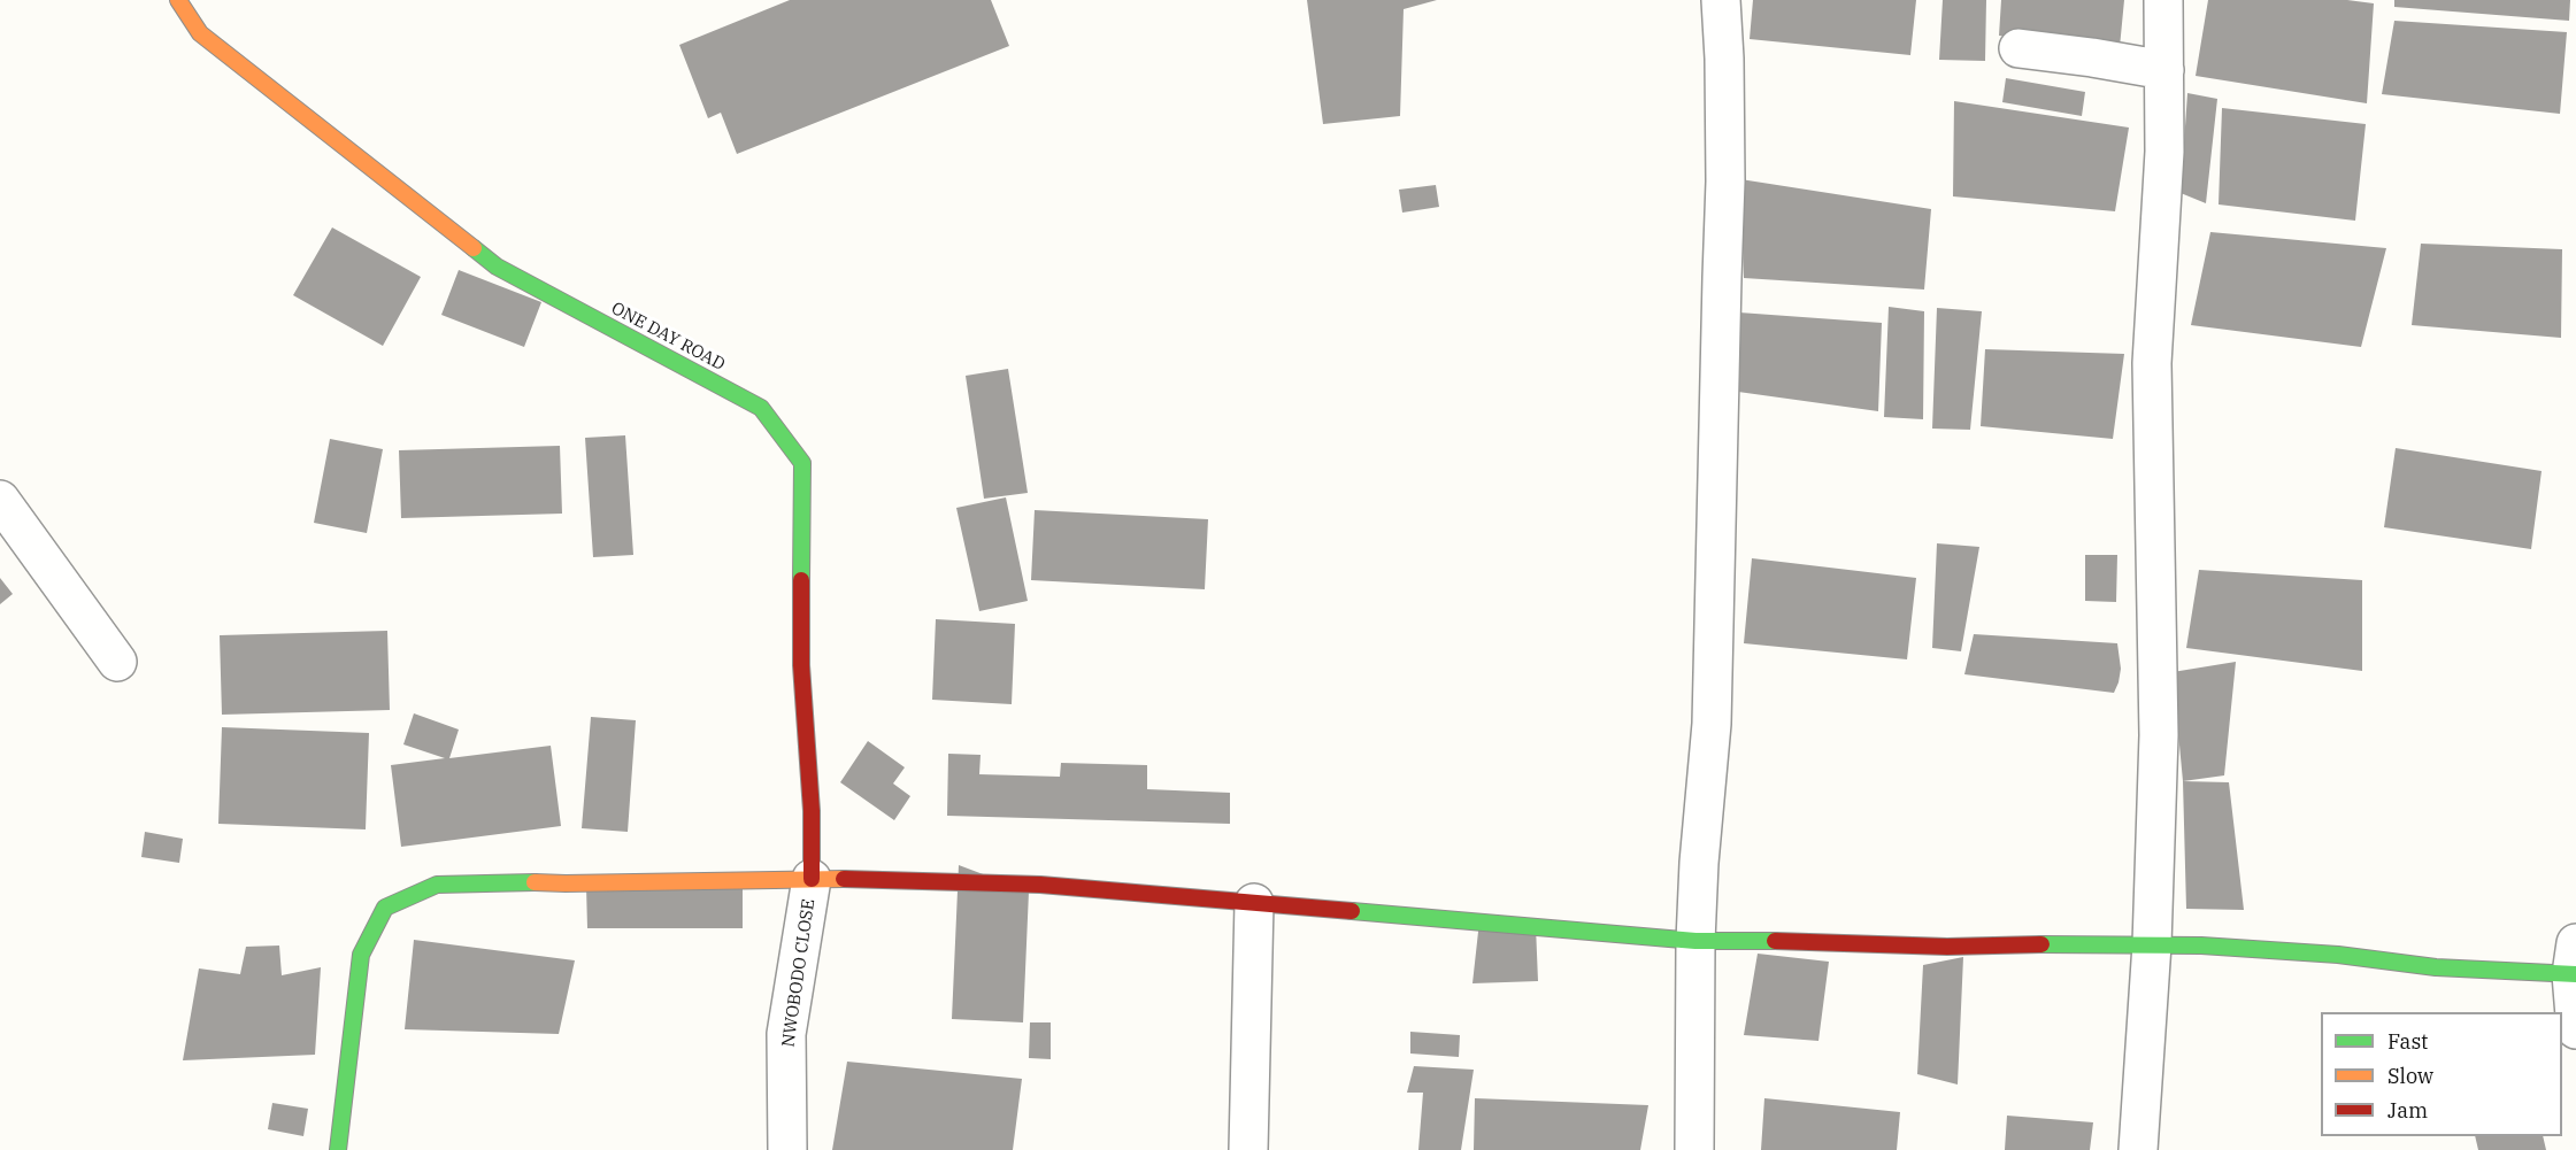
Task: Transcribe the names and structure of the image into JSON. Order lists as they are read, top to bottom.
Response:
{
  "streets": {
    "street": ["ONE DAY ROAD", "NWOBODO CLOSE"]
  },
  "crossings": [
    ["ONE DAY ROAD", "NWOBODO CLOSE"]
  ],
  "legend": ["Fast", "Slow", "Jam"]
}
